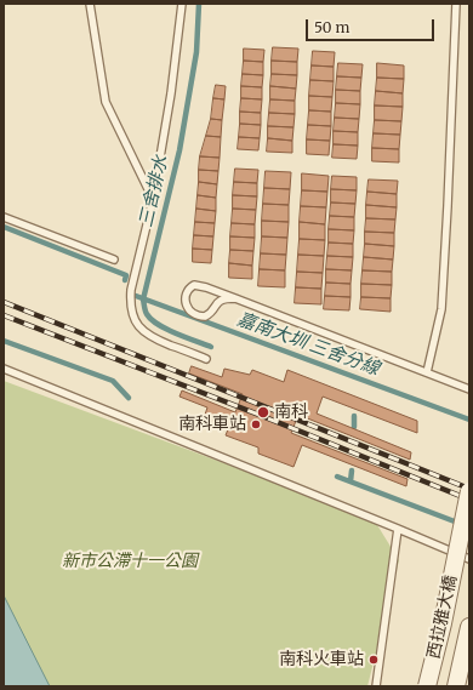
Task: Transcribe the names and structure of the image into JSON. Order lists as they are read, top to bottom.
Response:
{
  "streets": {
    "street": ["西拉雅大橋"]
  },
  "water": ["三舍排水", "嘉南大圳 三舍分線"],
  "parks": ["新市公滯十一公園"],
  "places": ["南科", "南科車站", "南科火車站"],
  "scale_bar": "50 m"
}
